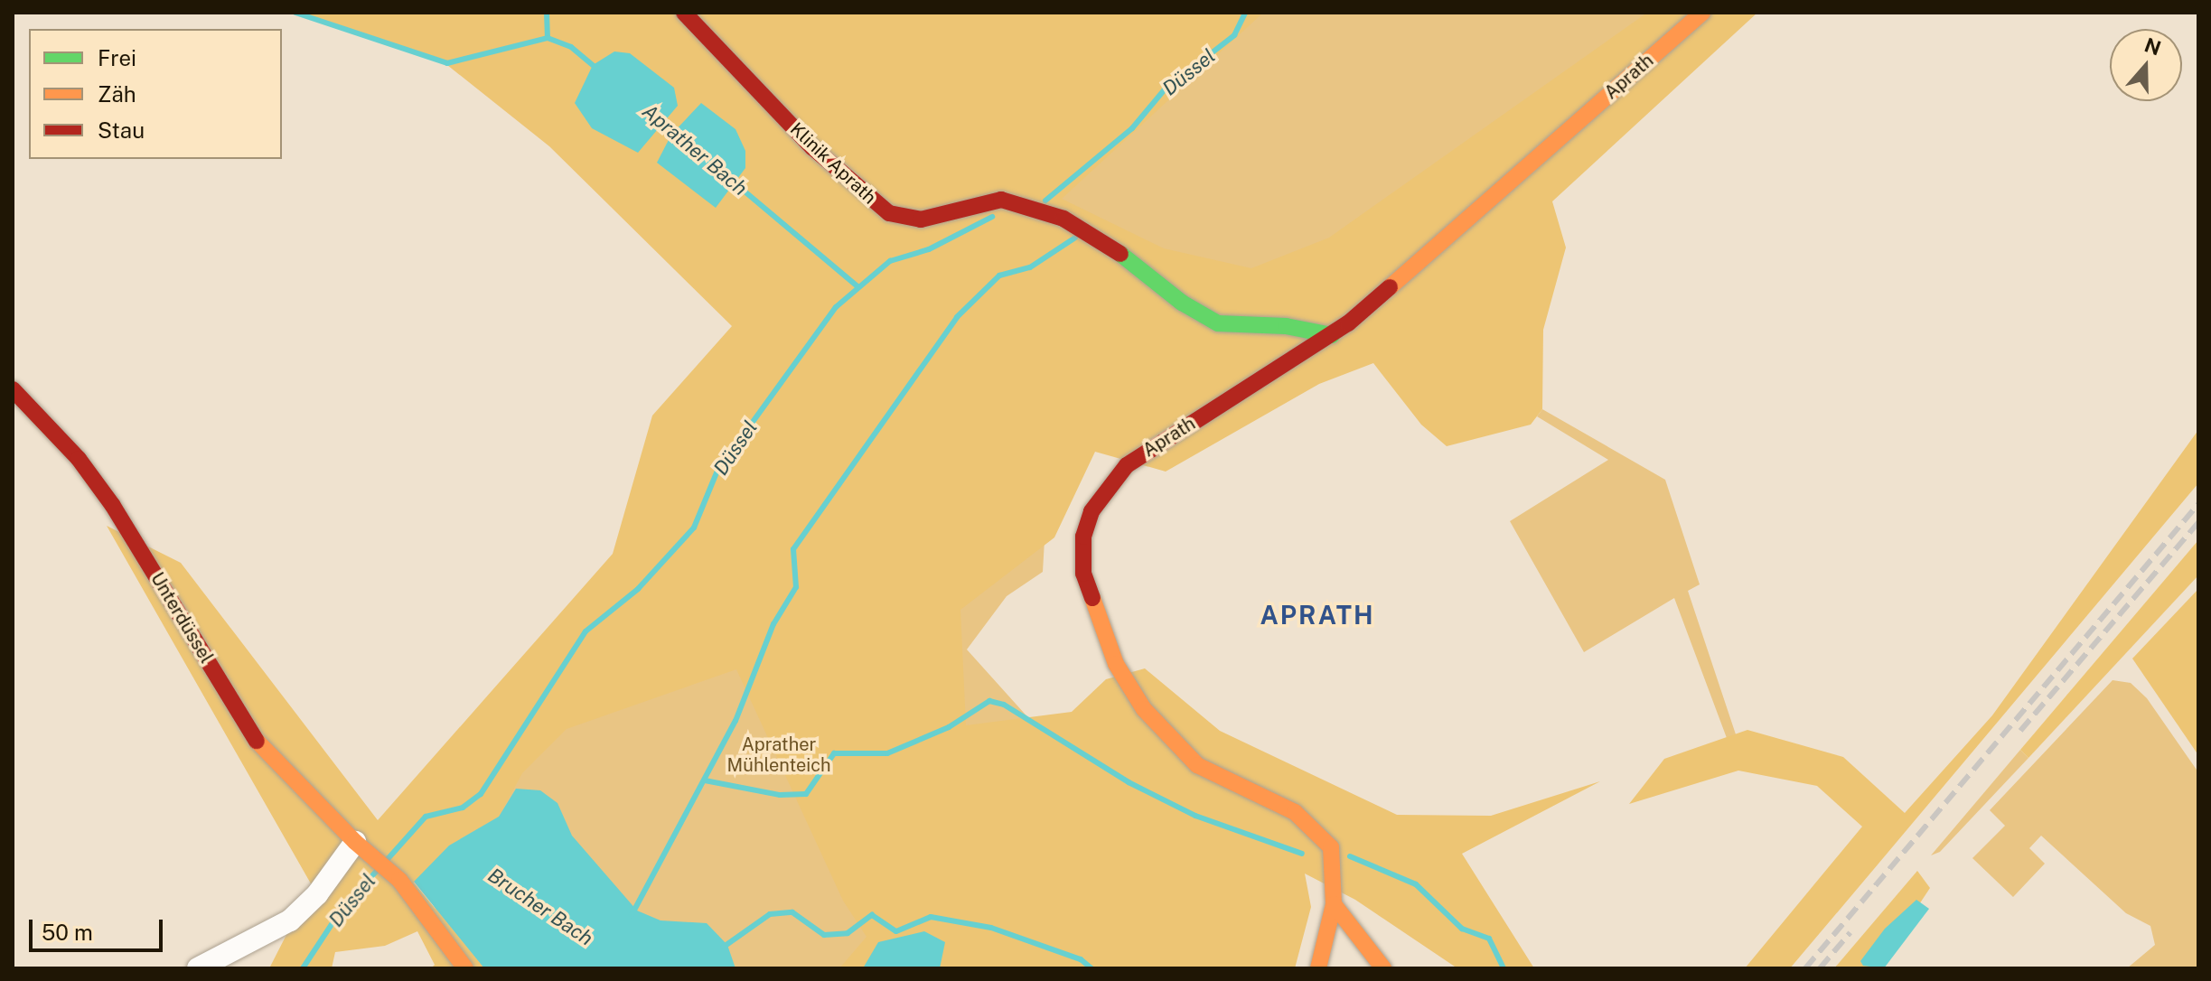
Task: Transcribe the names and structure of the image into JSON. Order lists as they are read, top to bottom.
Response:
{
  "streets": {
    "street": ["Aprath", "Klinik Aprath", "Unterdüssel"]
  },
  "crossings": [
    ["Aprath", "Klinik Aprath"]
  ],
  "districts": ["APRATH"],
  "water": ["Düssel", "Aprather Bach", "Brucher Bach"],
  "parks": ["Aprather Mühlenteich"],
  "legend": ["Frei", "Zäh", "Stau"],
  "scale_bar": "50 m",
  "north": "top"
}
